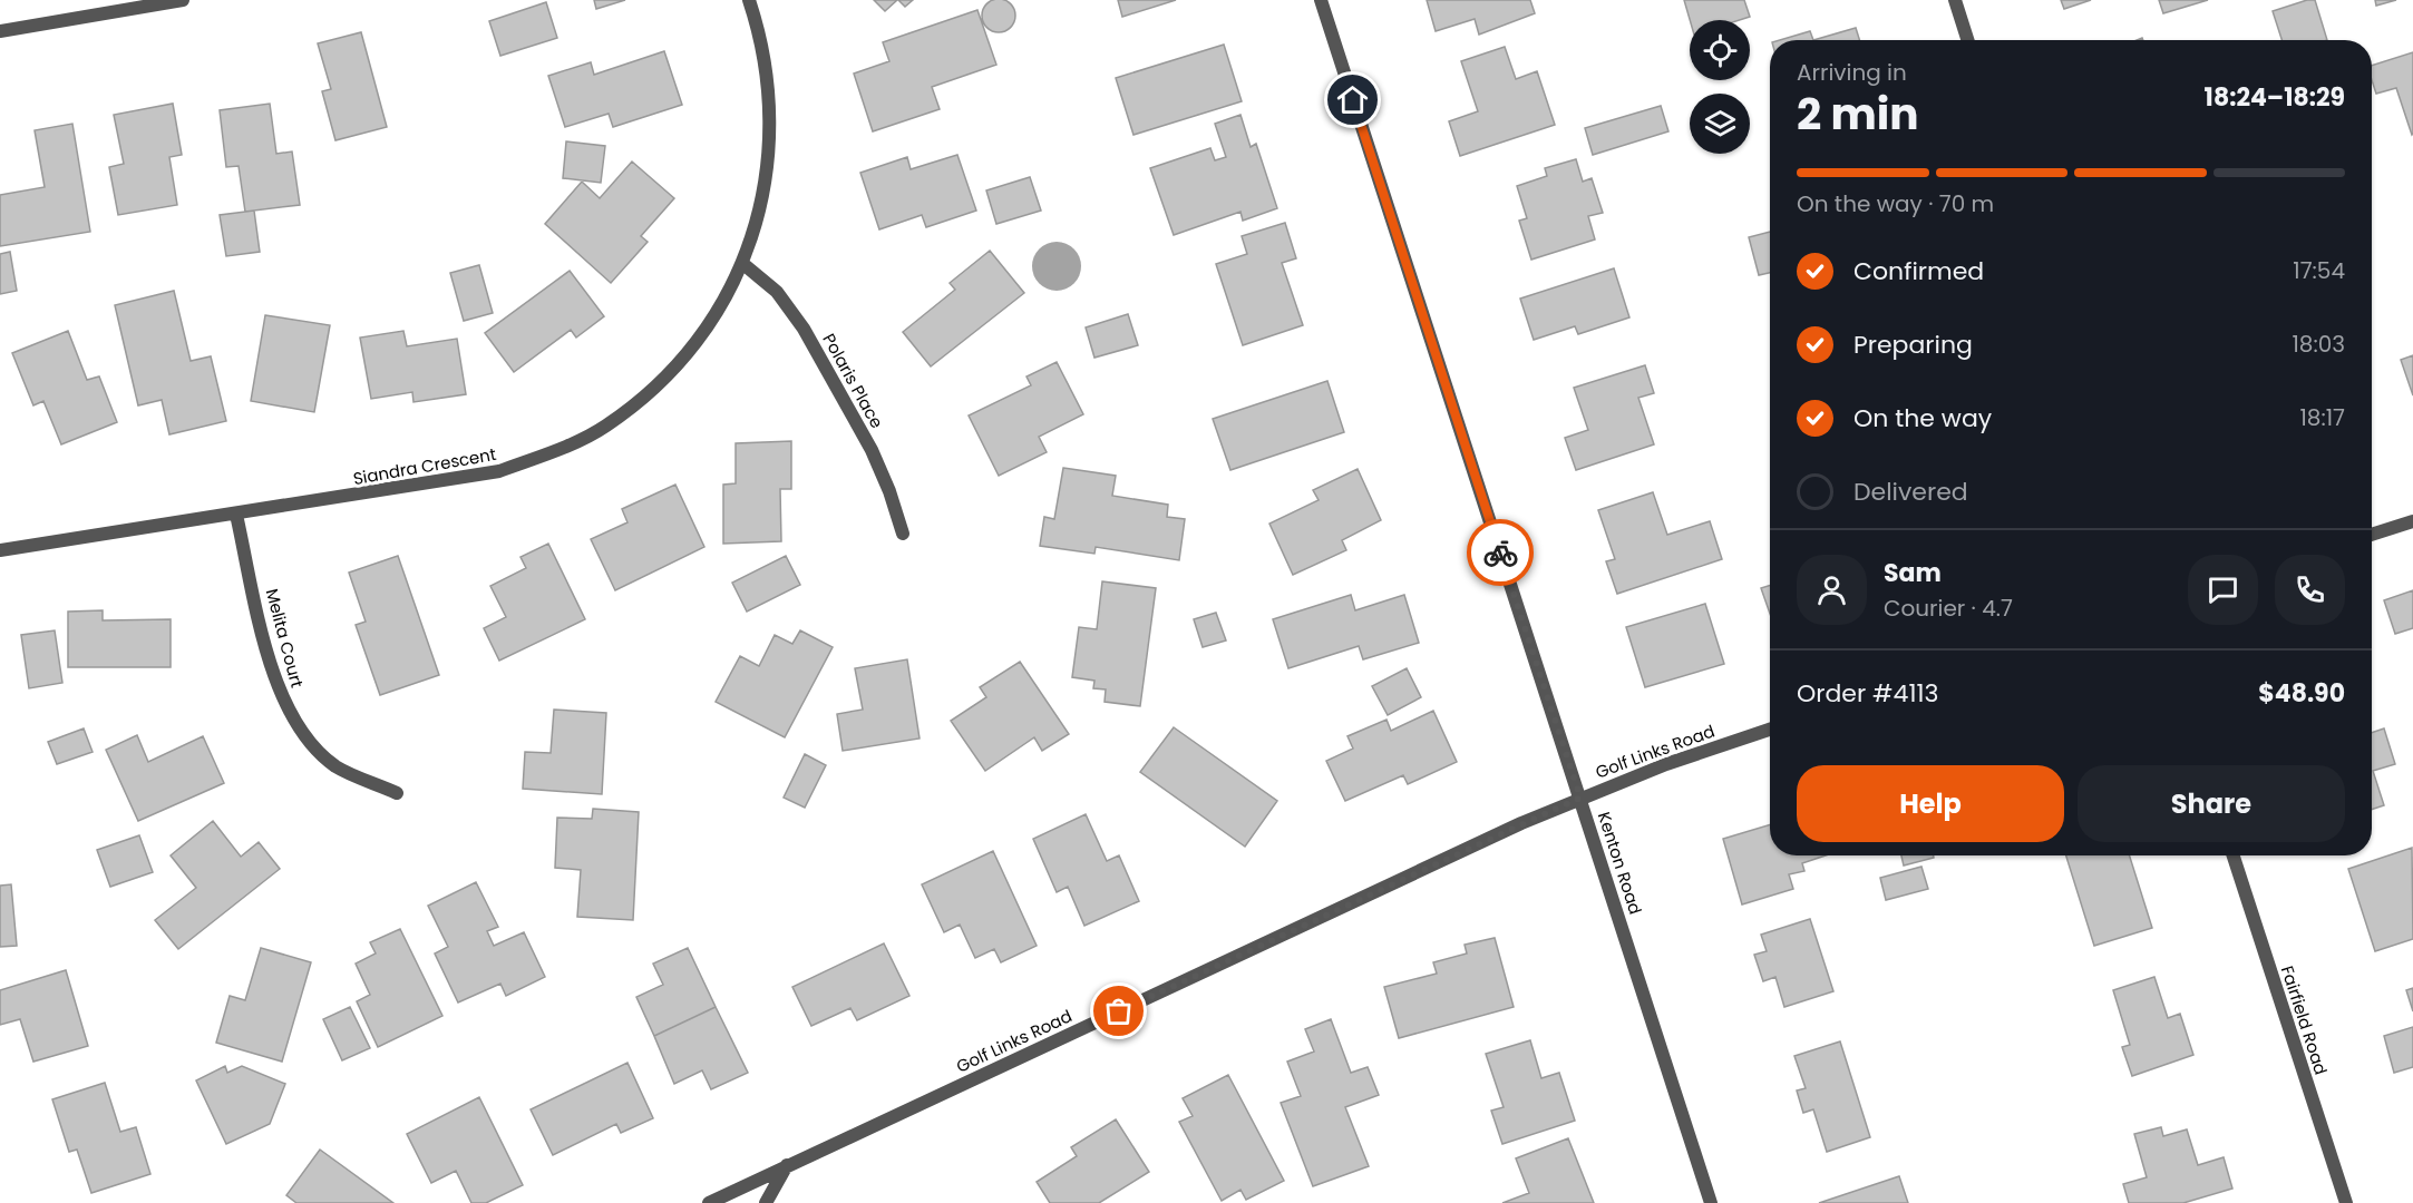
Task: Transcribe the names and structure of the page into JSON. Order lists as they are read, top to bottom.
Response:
{
  "streets": {
    "street": [
      "Polaris Place",
      "Siandra Crescent",
      "Melita Court",
      "Golf Links Road",
      "Kenton Road",
      "Fairfield Road"
    ]
  },
  "crossings": [
    ["Polaris Place", "Siandra Crescent"],
    ["Siandra Crescent", "Melita Court"],
    ["Golf Links Road", "Kenton Road"]
  ],
  "page": {
    "heading": ["2 min", "Arriving in", "18:24–18:29"],
    "panel": [
      "Sam",
      "Courier · 4.7",
      "Order #4113",
      "$48.90"
    ],
    "bar": "On the way · 70 m",
    "list": [
      ["Confirmed", "17:54"],
      ["Preparing", "18:03"],
      ["On the way", "18:17"],
      "Delivered"
    ],
    "buttons": ["Help", "Share"]
  }
}
